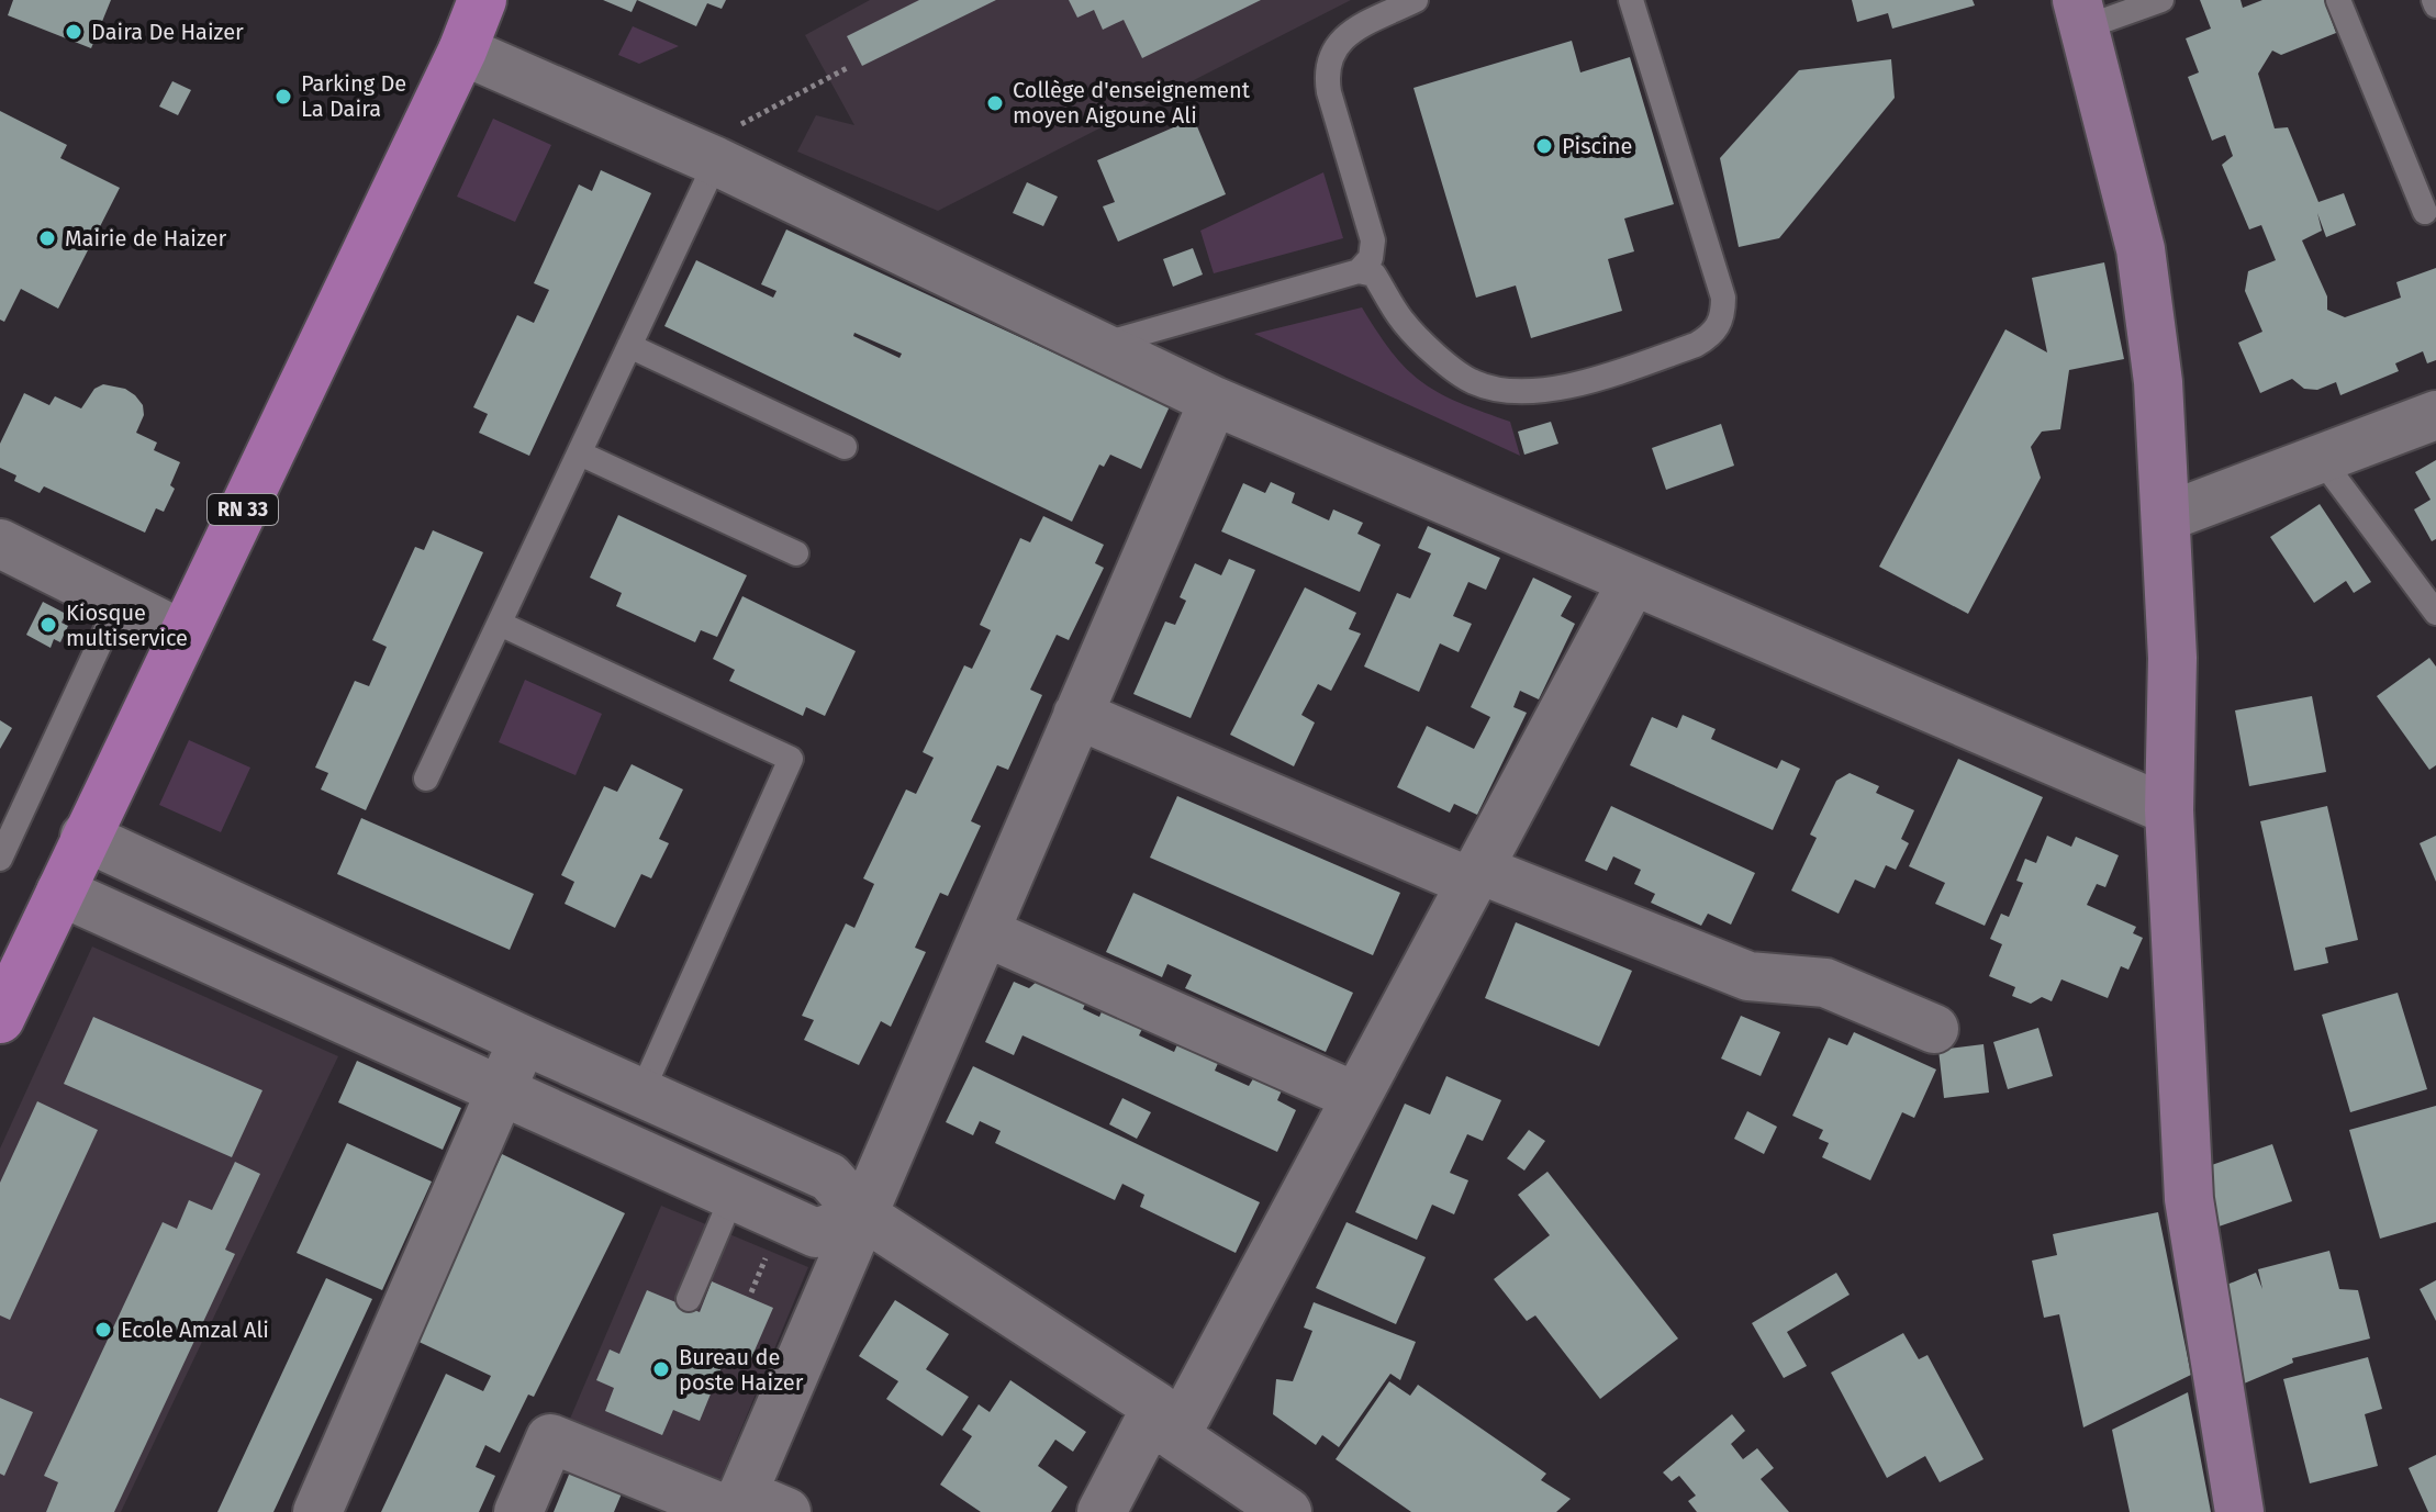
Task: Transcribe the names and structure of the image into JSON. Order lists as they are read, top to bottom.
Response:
{
  "streets": {
    "main road": ["RN 33"]
  },
  "places": [
    "Daira De Haizer",
    "Parking De La Daira",
    "Collège d'enseignement moyen Aigoune Ali",
    "Piscine",
    "Mairie de Haizer",
    "Kiosque multiservice",
    "Ecole Amzal Ali",
    "Bureau de poste Haizer"
  ]
}
